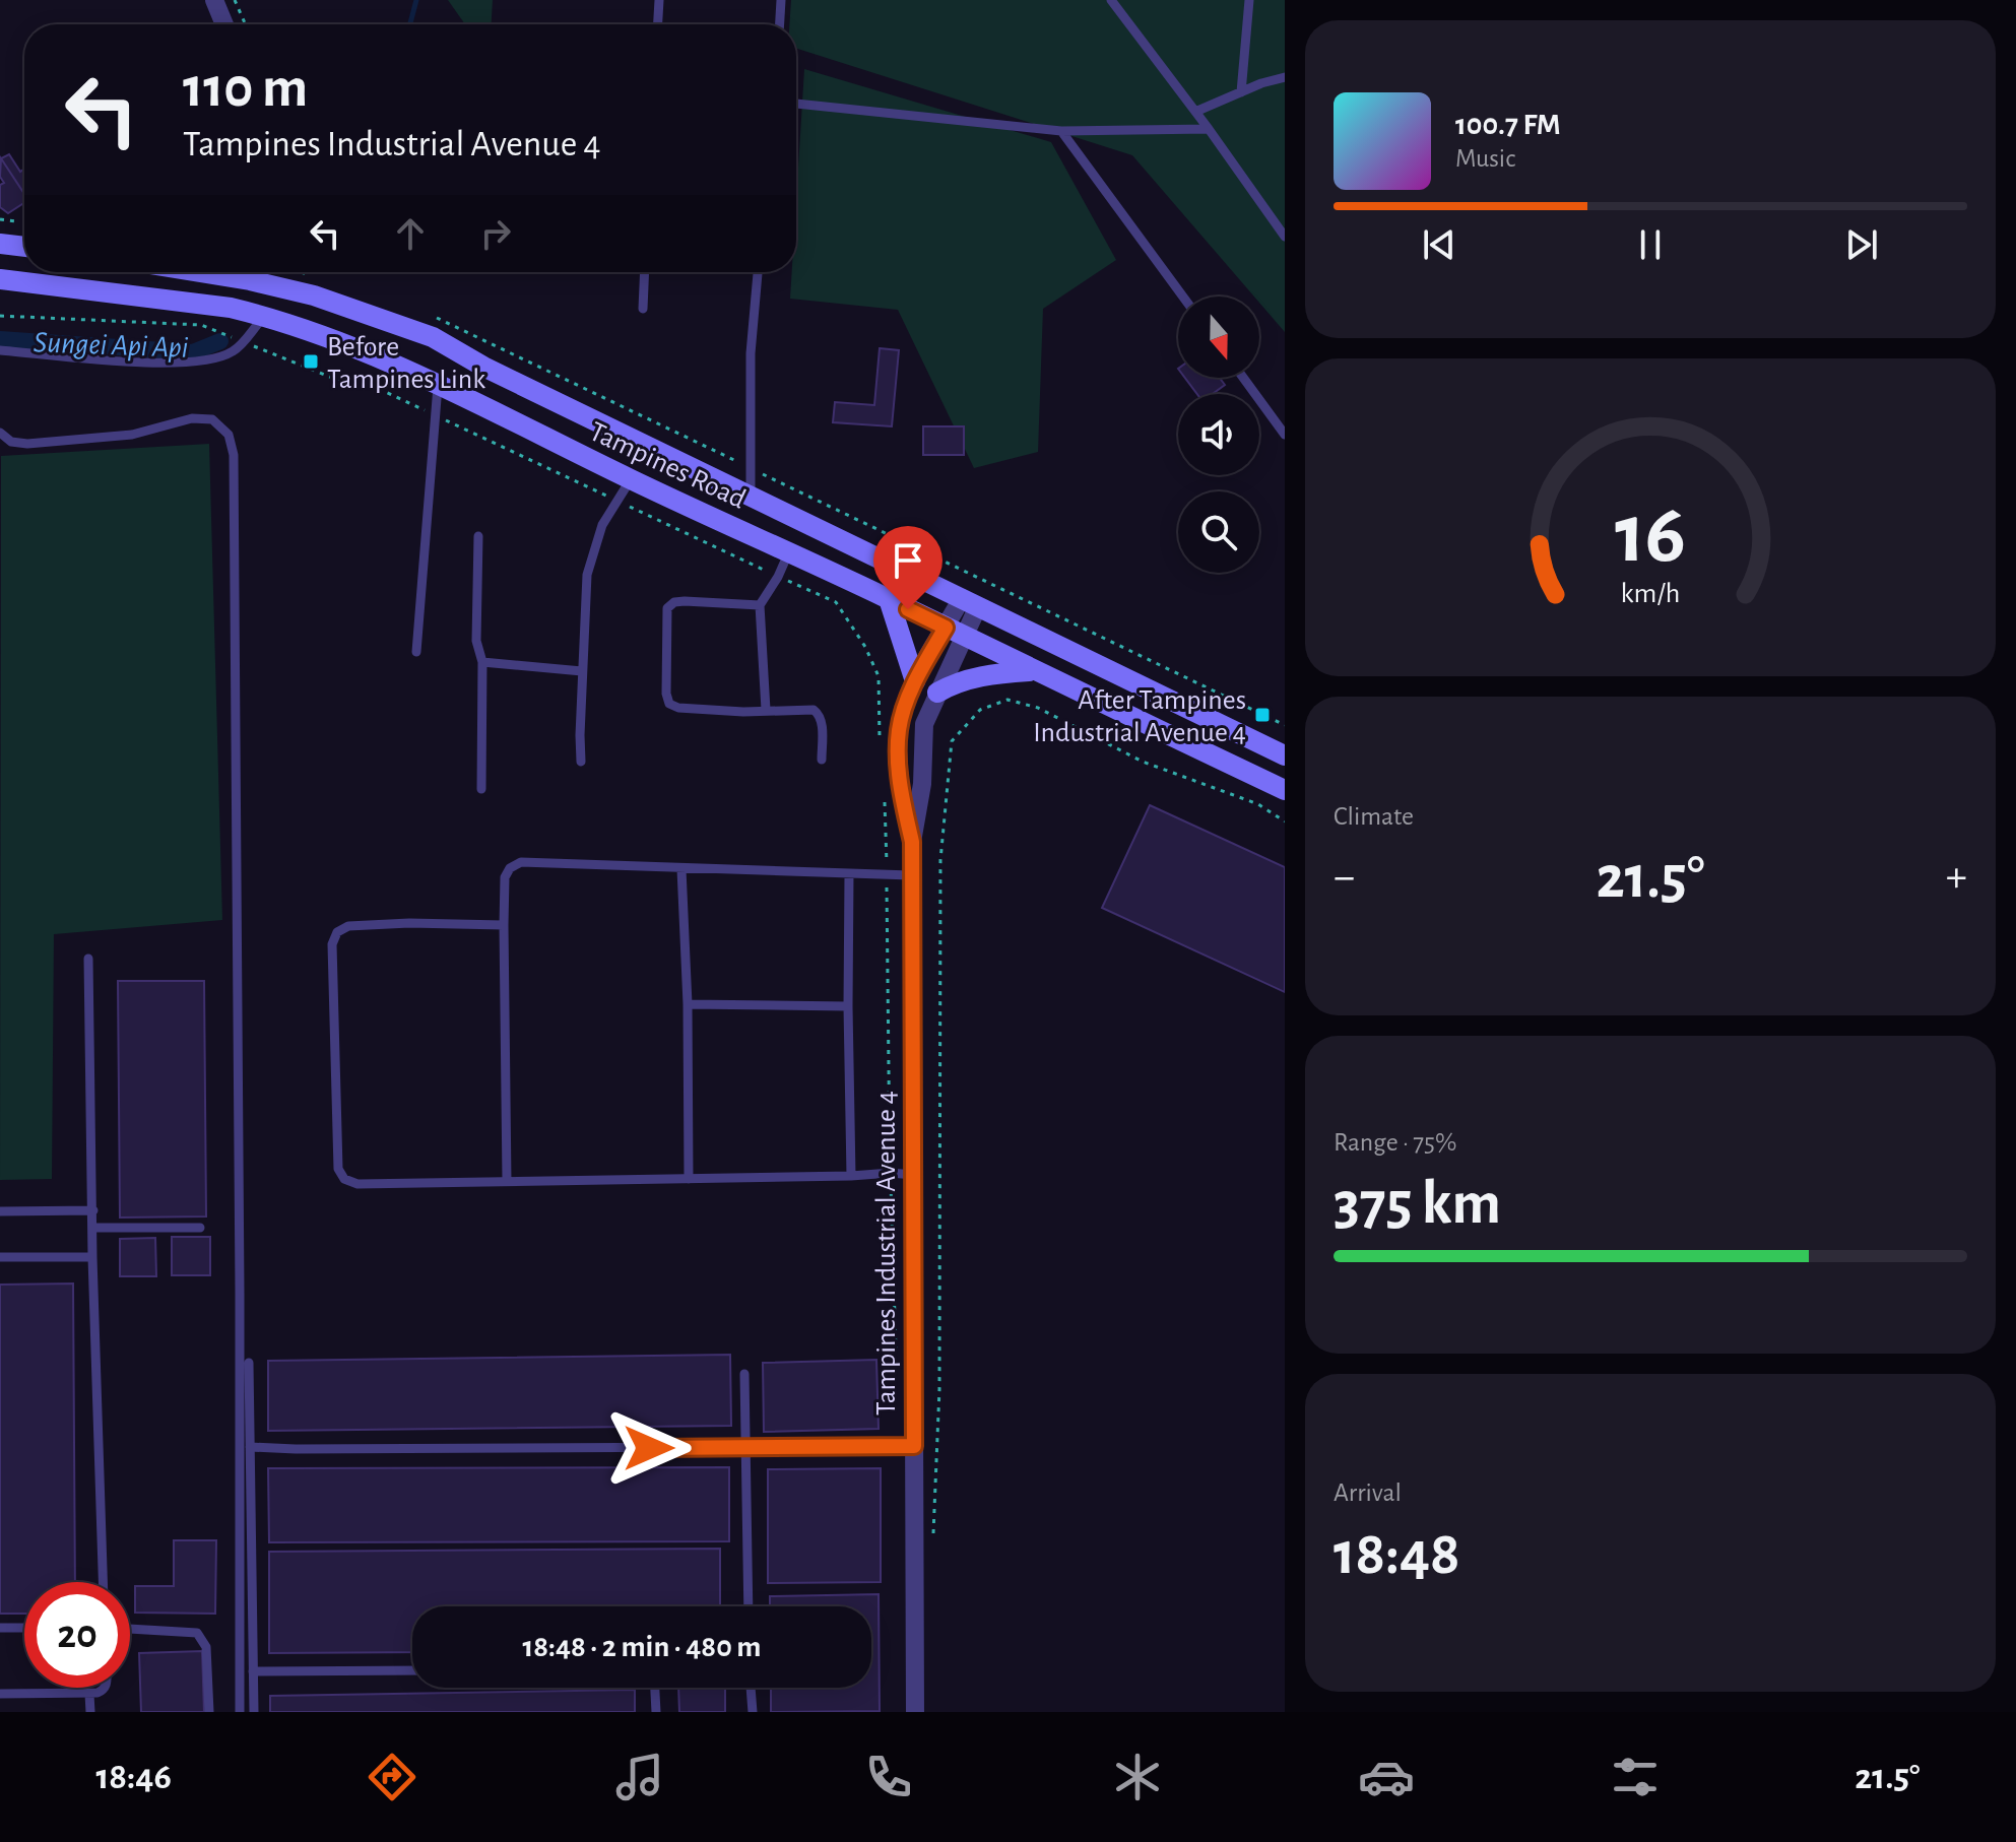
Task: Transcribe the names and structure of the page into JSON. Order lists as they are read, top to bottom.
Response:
{
  "streets": {
    "main road": ["Tampines Road"],
    "street": ["Tampines Industrial Avenue 4"]
  },
  "crossings": [
    ["Tampines Road", "Tampines Industrial Avenue 4"]
  ],
  "water": ["Sungei Api Api"],
  "places": {
    "transit": ["Before Tampines Link", "After Tampines Industrial Avenue 4"]
  },
  "north": "bottom",
  "page": {
    "turn": ["110 m", "Tampines Industrial Avenue 4"],
    "song": ["100.7 FM", "Music"],
    "tile": [
      "Climate",
      ["Range · 75%", "375 km"],
      ["Arrival", "18:48"]
    ],
    "heat": ["−", "21.5°", "+"],
    "limit": "20",
    "trip": "18:48 · 2 min · 480 m",
    "tabs": ["18:46", "21.5°"],
    "gauge": ["16", "km/h"]
  }
}
